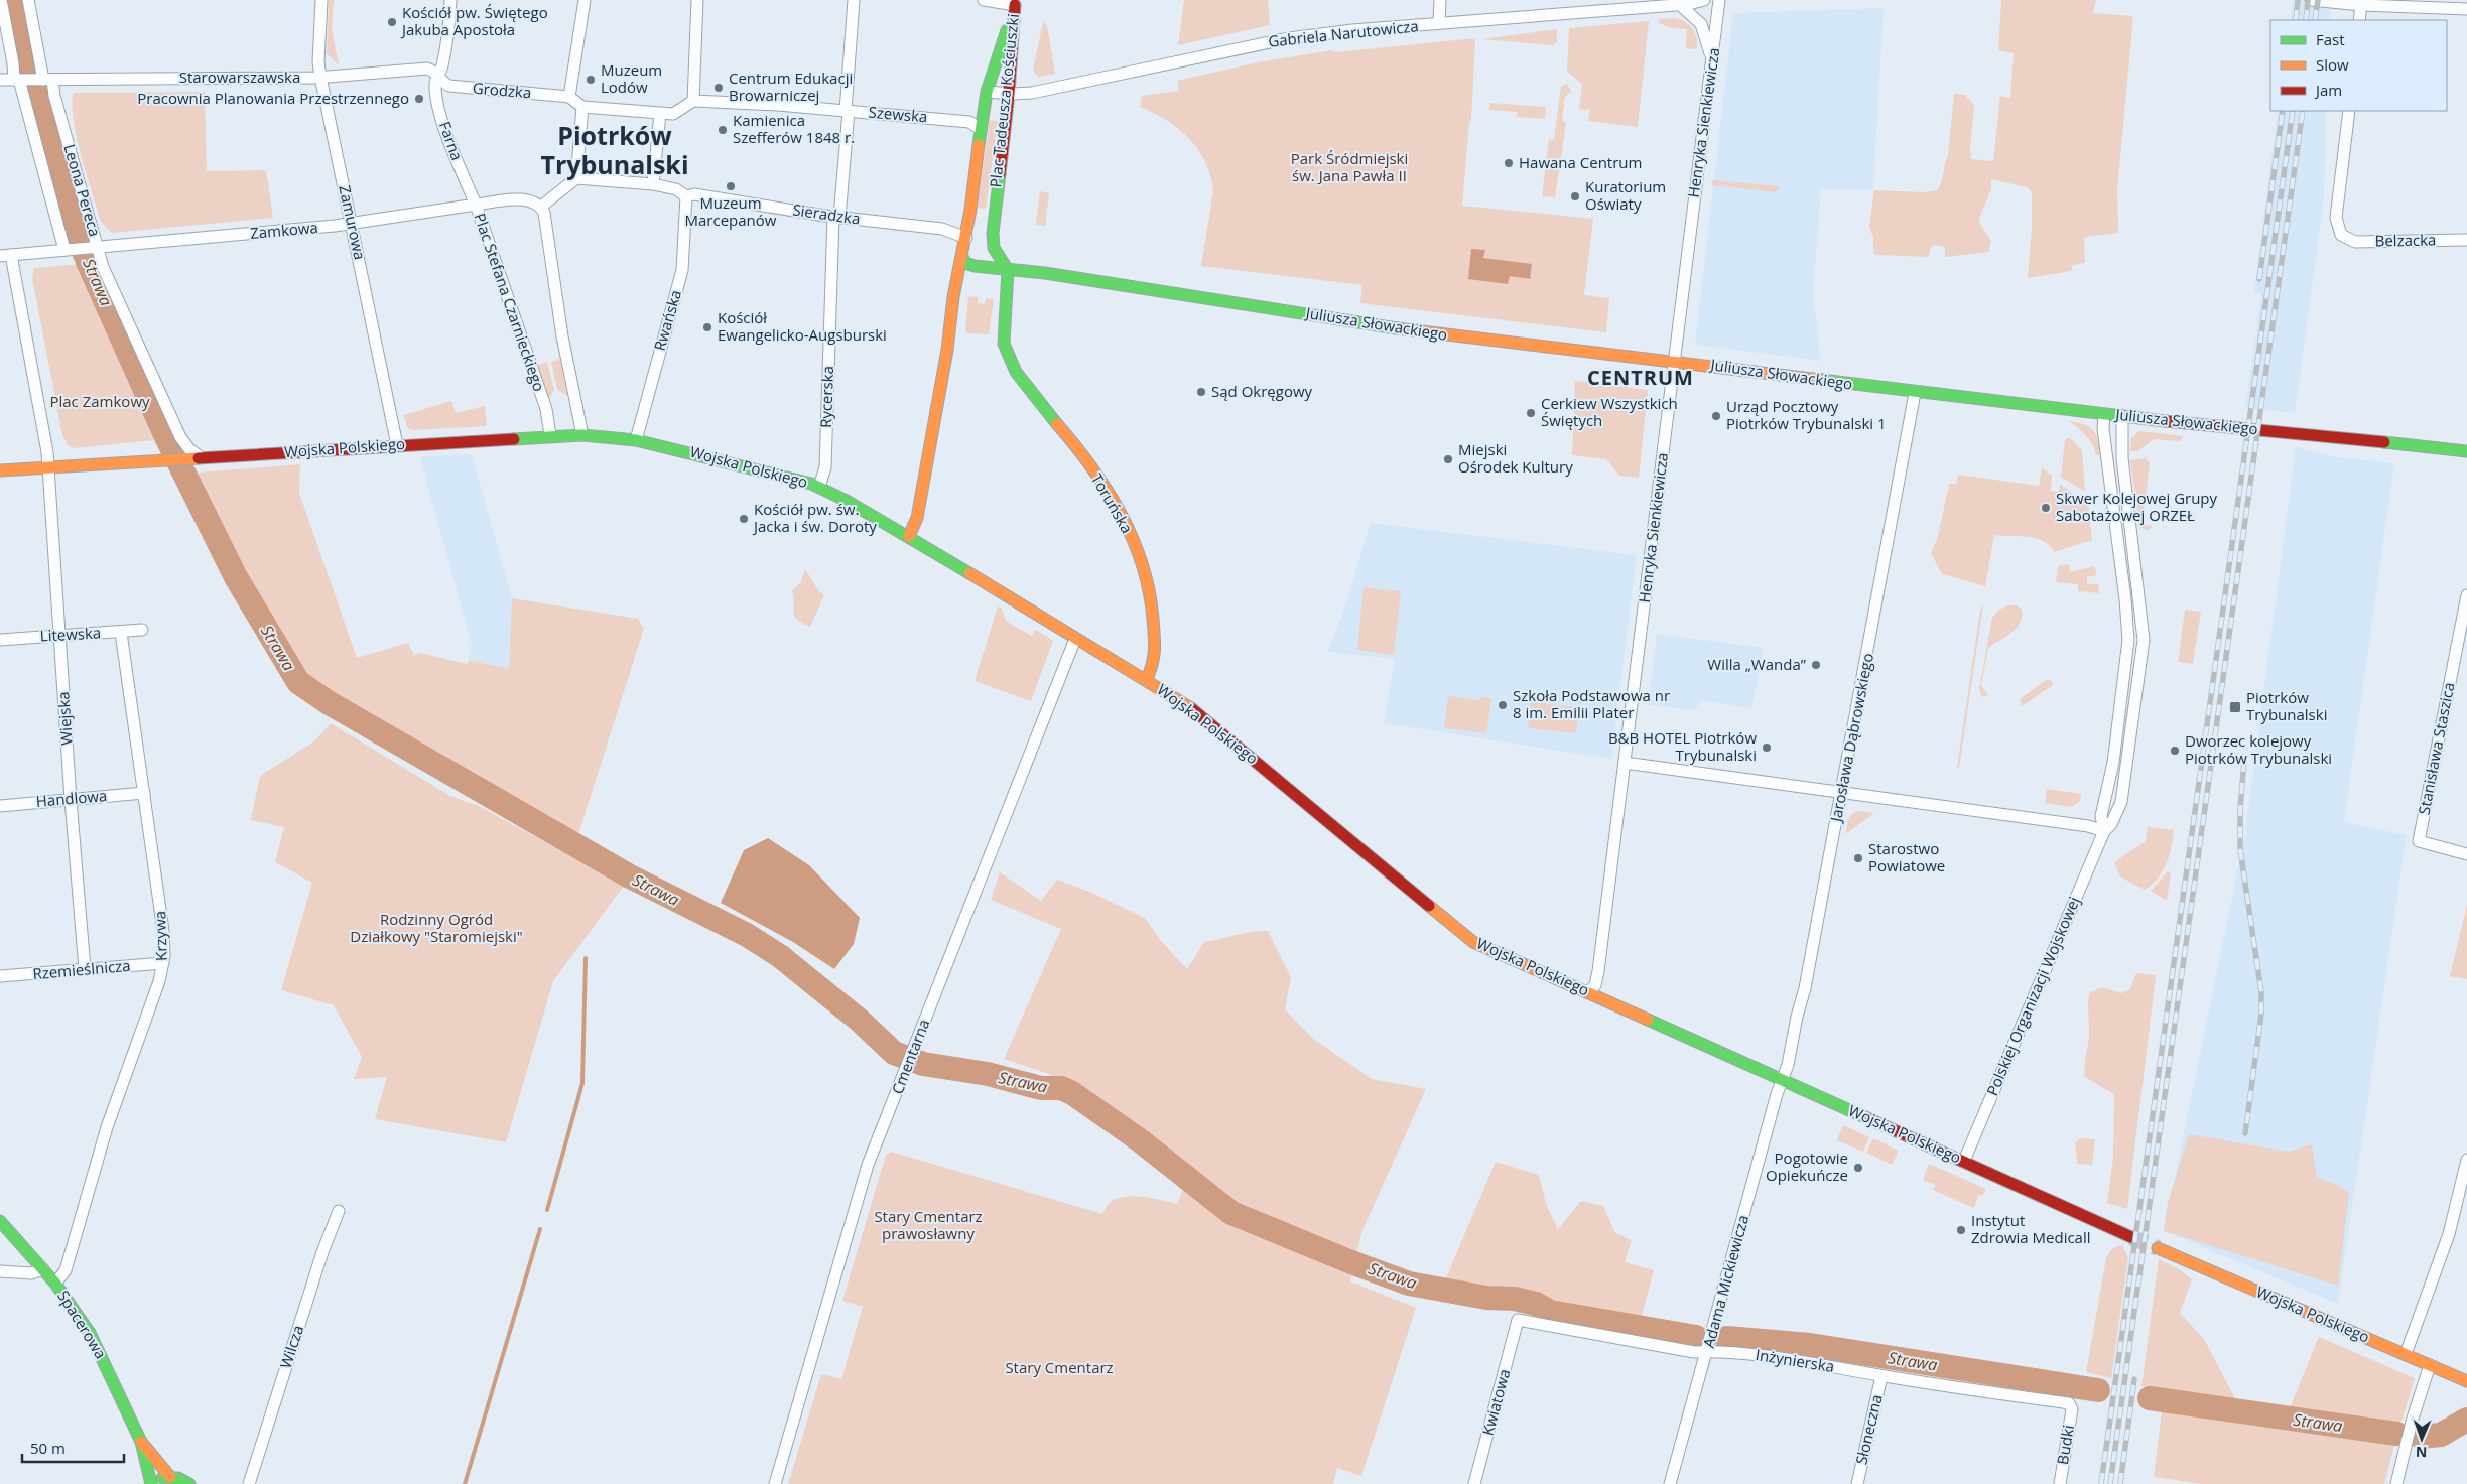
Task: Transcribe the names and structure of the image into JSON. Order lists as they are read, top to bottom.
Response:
{
  "streets": {
    "street": [
      "Gabriela Narutowicza",
      "Starowarszawska",
      "Grodzka",
      "Plac Tadeusza Kościuszki",
      "Szewska",
      "Henryka Sienkiewicza",
      "Farna",
      "Leona Pereca",
      "Sieradzka",
      "Zamurowa",
      "Zamkowa",
      "Belzacka",
      "Plac Stefana Czarnieckiego",
      "Rwańska",
      "Juliusza Słowackiego",
      "Rycerska",
      "Wojska Polskiego",
      "Toruńska",
      "Litewska",
      "Wiejska",
      "Jarosława Dąbrowskiego",
      "Stanisława Staszica",
      "Handlowa",
      "Krzywa",
      "Rzemieślnicza",
      "Polskiej Organizacji Wojskowej",
      "Cmentarna",
      "Adama Mickiewicza",
      "Spacerowa",
      "Wilcza",
      "Inżynierska",
      "Kwiatowa",
      "Słoneczna",
      "Budki"
    ]
  },
  "crossings": [
    ["Gabriela Narutowicza", "Plac Tadeusza Kościuszki"],
    ["Starowarszawska", "Grodzka"],
    ["Starowarszawska", "Farna"],
    ["Starowarszawska", "Leona Pereca"],
    ["Starowarszawska", "Zamurowa"],
    ["Grodzka", "Farna"],
    ["Plac Tadeusza Kościuszki", "Szewska"],
    ["Plac Tadeusza Kościuszki", "Sieradzka"],
    ["Plac Tadeusza Kościuszki", "Juliusza Słowackiego"],
    ["Plac Tadeusza Kościuszki", "Wojska Polskiego"],
    ["Plac Tadeusza Kościuszki", "Toruńska"],
    ["Szewska", "Rycerska"],
    ["Henryka Sienkiewicza", "Juliusza Słowackiego"],
    ["Henryka Sienkiewicza", "Wojska Polskiego"],
    ["Farna", "Zamkowa"],
    ["Farna", "Plac Stefana Czarnieckiego"],
    ["Leona Pereca", "Zamkowa"],
    ["Leona Pereca", "Wojska Polskiego"],
    ["Sieradzka", "Rwańska"],
    ["Sieradzka", "Rycerska"],
    ["Zamurowa", "Zamkowa"],
    ["Zamurowa", "Wojska Polskiego"],
    ["Zamkowa", "Plac Stefana Czarnieckiego"],
    ["Plac Stefana Czarnieckiego", "Wojska Polskiego"],
    ["Rwańska", "Wojska Polskiego"],
    ["Juliusza Słowackiego", "Toruńska"],
    ["Juliusza Słowackiego", "Jarosława Dąbrowskiego"],
    ["Juliusza Słowackiego", "Polskiej Organizacji Wojskowej"],
    ["Rycerska", "Wojska Polskiego"],
    ["Wojska Polskiego", "Toruńska"],
    ["Wojska Polskiego", "Wiejska"],
    ["Wojska Polskiego", "Jarosława Dąbrowskiego"],
    ["Wojska Polskiego", "Polskiej Organizacji Wojskowej"],
    ["Wojska Polskiego", "Cmentarna"],
    ["Wojska Polskiego", "Adama Mickiewicza"],
    ["Litewska", "Wiejska"],
    ["Litewska", "Krzywa"],
    ["Wiejska", "Handlowa"],
    ["Wiejska", "Rzemieślnicza"],
    ["Jarosława Dąbrowskiego", "Adama Mickiewicza"],
    ["Handlowa", "Krzywa"],
    ["Krzywa", "Rzemieślnicza"],
    ["Krzywa", "Spacerowa"],
    ["Adama Mickiewicza", "Inżynierska"],
    ["Inżynierska", "Kwiatowa"],
    ["Inżynierska", "Słoneczna"],
    ["Inżynierska", "Budki"]
  ],
  "districts": ["Piotrków Trybunalski", "CENTRUM"],
  "water": ["Strawa"],
  "parks": [
    "Park Śródmiejski św. Jana Pawła II",
    "Plac Zamkowy",
    "Rodzinny Ogród Działkowy \"Staromiejski\"",
    "Stary Cmentarz prawosławny",
    "Stary Cmentarz"
  ],
  "places": {
    "other": [
      "Kościół pw. Świętego Jakuba Apostoła",
      "Muzeum Lodów",
      "Centrum Edukacji Browarniczej",
      "Pracownia Planowania Przestrzennego",
      "Kamienica Szefferów 1848 r.",
      "Hawana Centrum",
      "Muzeum Marcepanów",
      "Kuratorium Oświaty",
      "Kościół Ewangelicko-Augsburski",
      "Sąd Okręgowy",
      "Cerkiew Wszystkich Świętych",
      "Urząd Pocztowy Piotrków Trybunalski 1",
      "Miejski Ośrodek Kultury",
      "Skwer Kolejowej Grupy Sabotażowej ORZEŁ",
      "Kościół pw. św. Jacka i św. Doroty",
      "Willa „Wanda”",
      "Szkoła Podstawowa nr 8 im. Emilii Plater",
      "B&B HOTEL Piotrków Trybunalski",
      "Dworzec kolejowy Piotrków Trybunalski",
      "Starostwo Powiatowe",
      "Pogotowie Opiekuńcze",
      "Instytut Zdrowia Medicall"
    ],
    "transit": ["Piotrków Trybunalski"]
  },
  "legend": ["Fast", "Slow", "Jam"],
  "scale_bar": "50 m",
  "north": "bottom"
}
